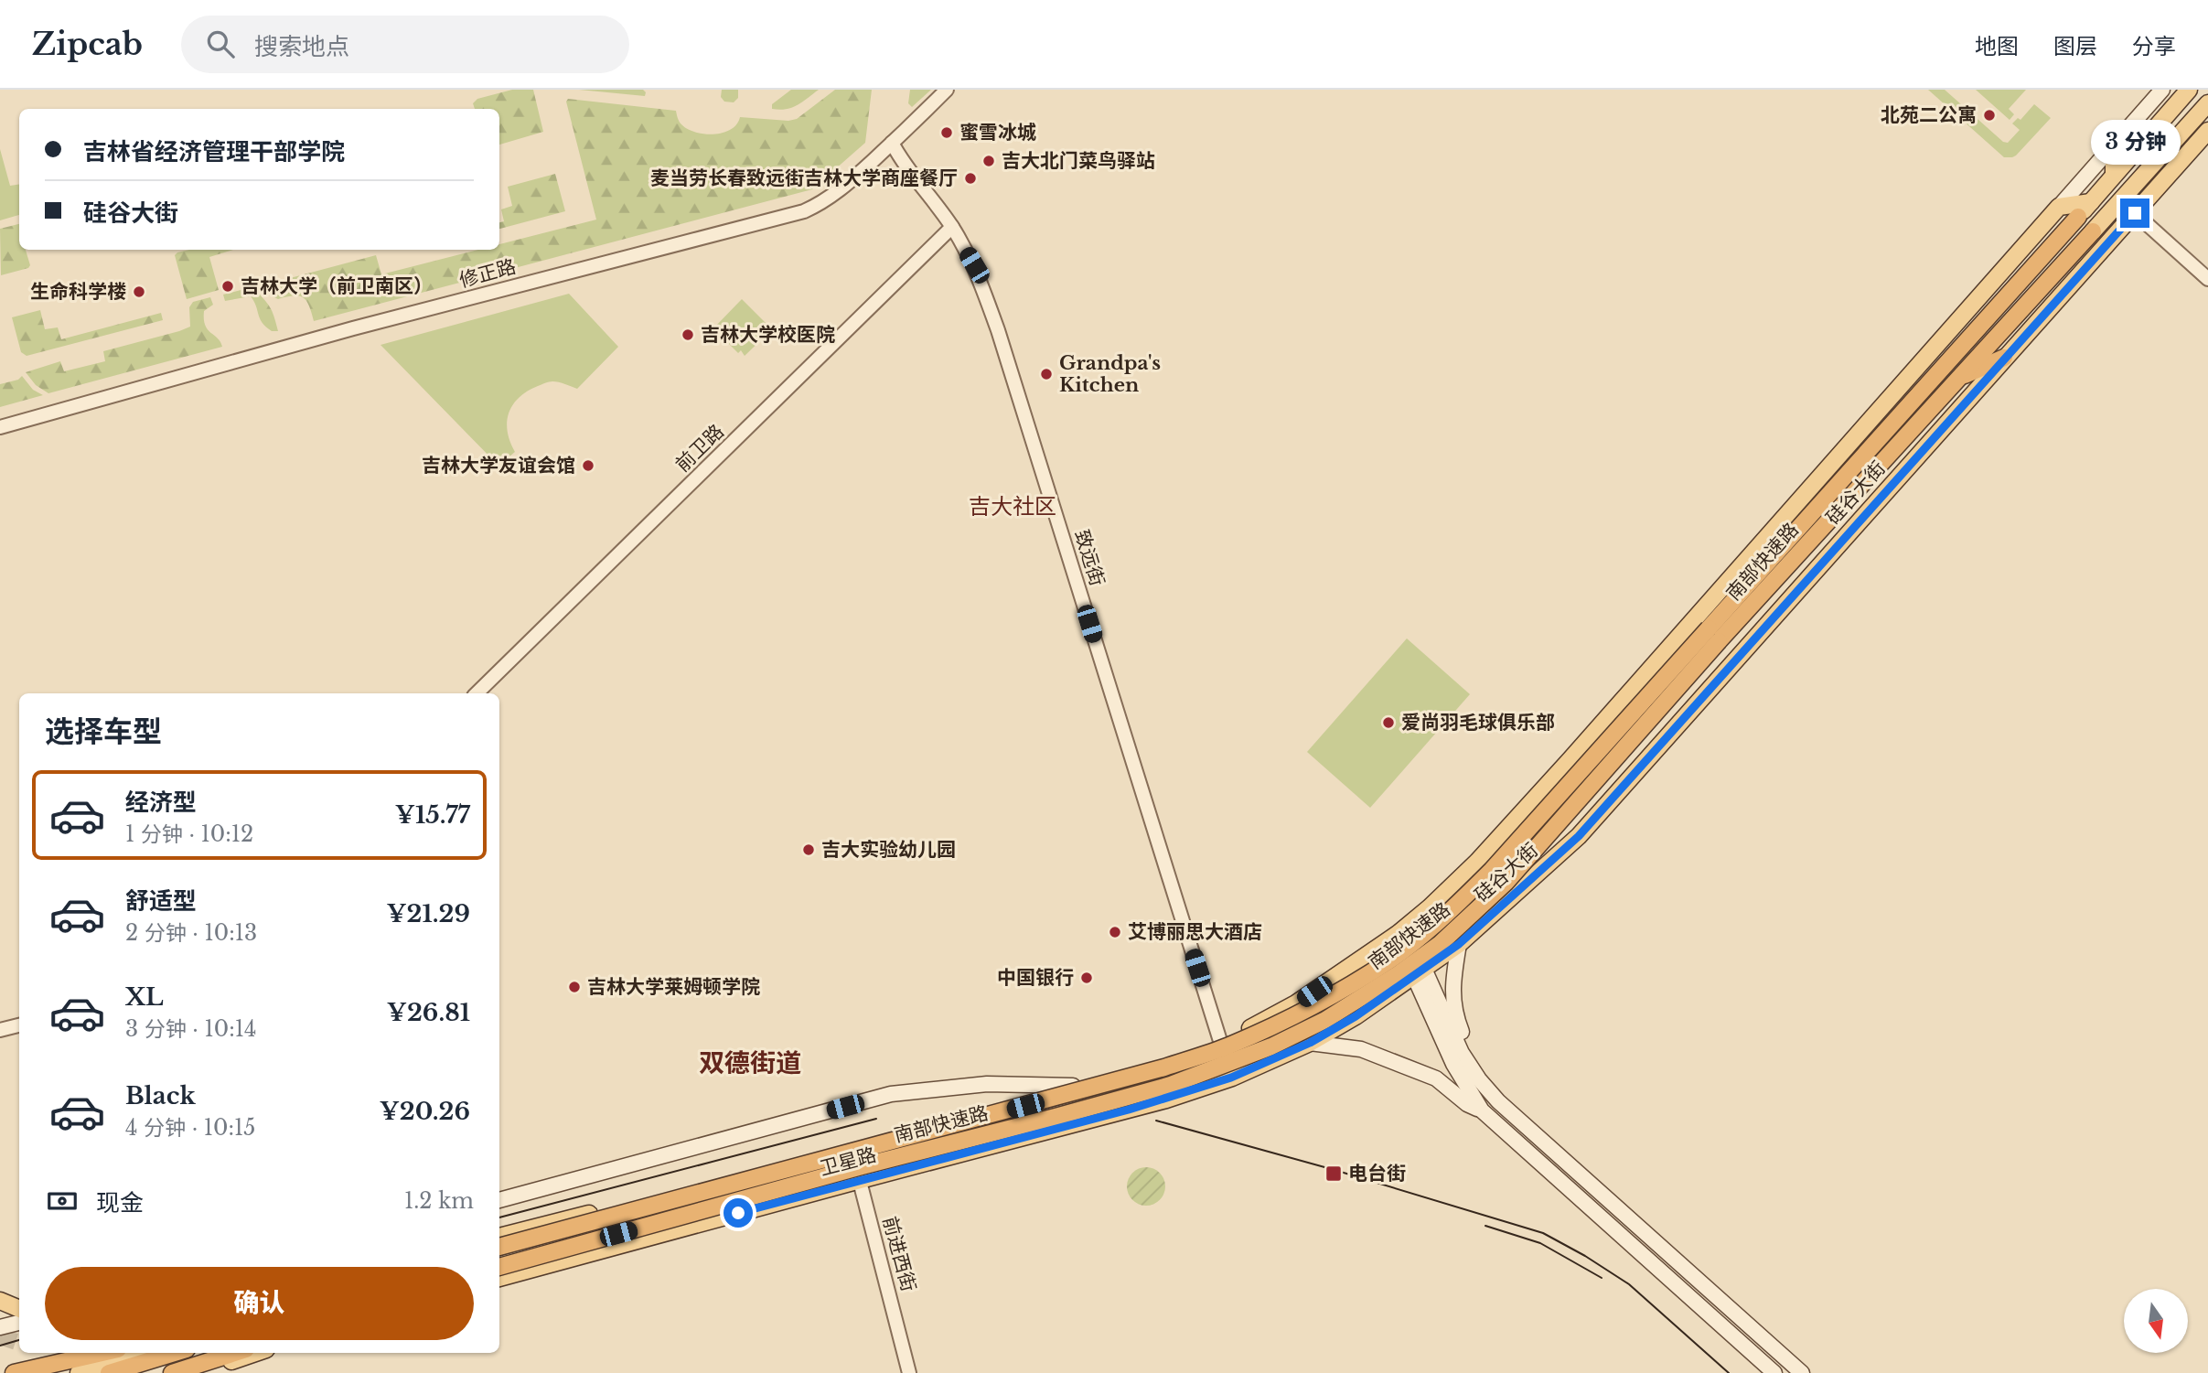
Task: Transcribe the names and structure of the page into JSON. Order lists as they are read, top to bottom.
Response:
{
  "streets": {
    "highway": ["南部快速路"],
    "main road": ["硅谷大街", "卫星路"],
    "street": [
      "修正路",
      "前卫路",
      "致远街",
      "前进西街"
    ]
  },
  "crossings": [
    ["修正路", "致远街"],
    ["前卫路", "致远街"],
    ["硅谷大街", "卫星路"],
    ["致远街", "卫星路"],
    ["卫星路", "前进西街"]
  ],
  "districts": ["吉大社区", "双德街道"],
  "places": {
    "other": [
      "北苑二公寓",
      "蜜雪冰城",
      "吉大北门菜鸟驿站",
      "麦当劳长春致远街吉林大学商座餐厅",
      "吉林大学（前卫南区）",
      "生命科学楼",
      "吉林大学校医院",
      "Grandpa's Kitchen",
      "吉林大学友谊会馆",
      "爱尚羽毛球俱乐部",
      "吉大实验幼儿园",
      "艾博丽思大酒店",
      "中国银行",
      "吉林大学莱姆顿学院"
    ],
    "transit": ["电台街"]
  },
  "north": "bottom",
  "page": {
    "header": "Zipcab",
    "search": "搜索地点",
    "nav": ["地图", "图层", "分享"],
    "banner": ["吉林省经济管理干部学院", "硅谷大街"],
    "bubble": "3 分钟",
    "heading": "选择车型",
    "list": [
      {
        "name": "经济型",
        "note": "1 分钟 · 10:12",
        "value": "¥15.77"
      },
      {
        "name": "舒适型",
        "note": "2 分钟 · 10:13",
        "value": "¥21.29"
      },
      {
        "name": "XL",
        "note": "3 分钟 · 10:14",
        "value": "¥26.81"
      },
      {
        "name": "Black",
        "note": "4 分钟 · 10:15",
        "value": "¥20.26"
      }
    ],
    "pay": ["现金", "1.2 km"],
    "buttons": "确认"
  }
}
